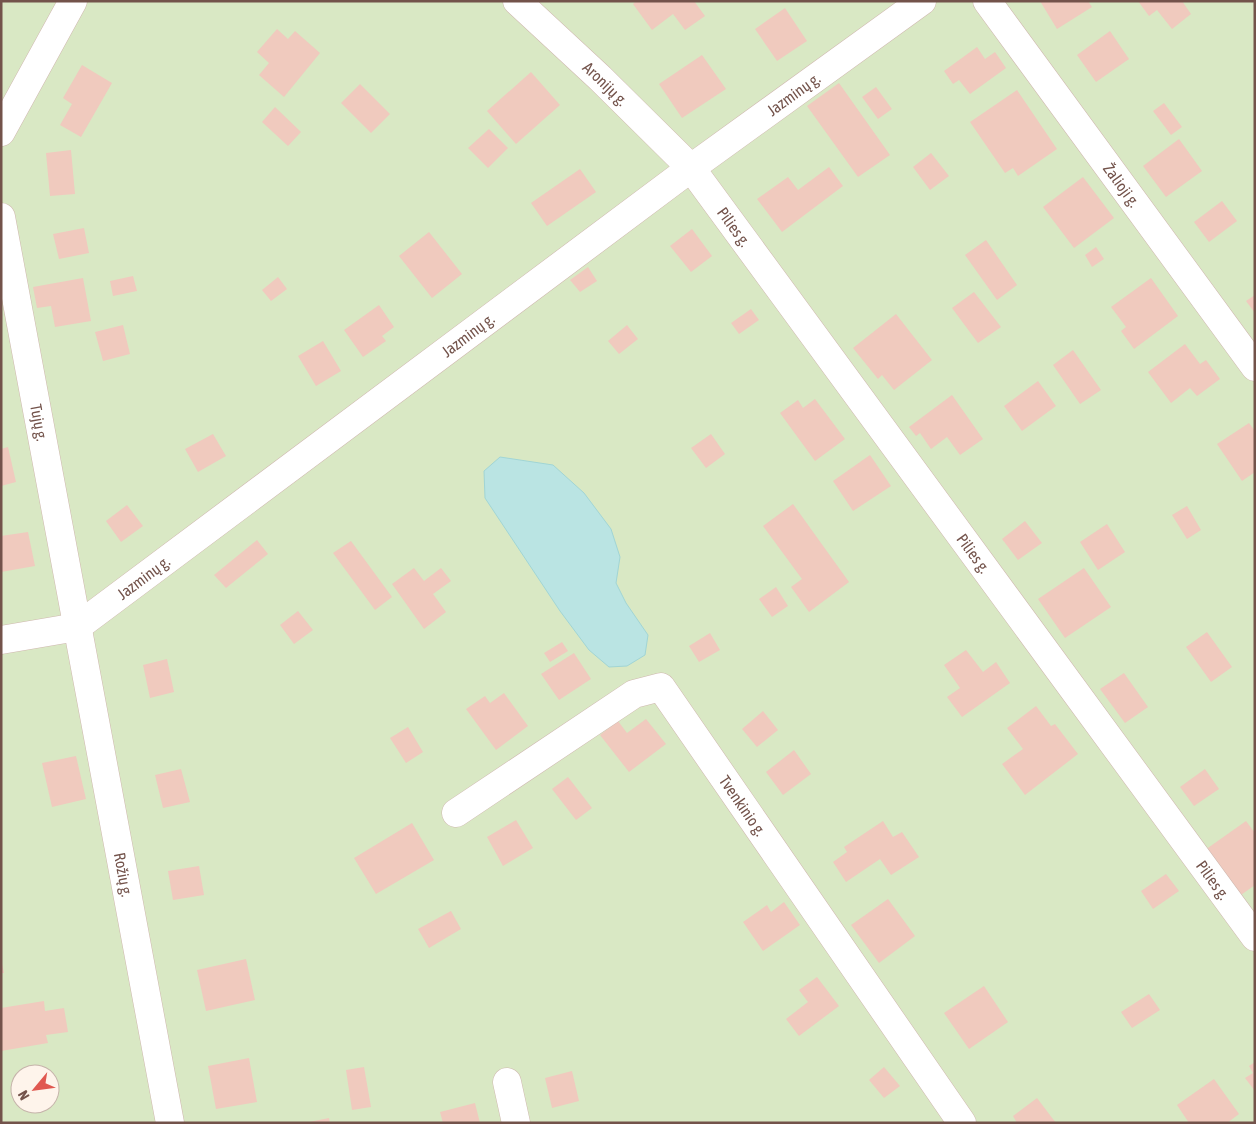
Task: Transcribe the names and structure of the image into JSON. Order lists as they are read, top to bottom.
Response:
{
  "streets": {
    "street": [
      "Aronijų g.",
      "Jazminų g.",
      "Žalioji g.",
      "Pilies g.",
      "Tujų g.",
      "Tvenkinio g.",
      "Rožių g."
    ]
  },
  "crossings": [
    ["Aronijų g.", "Jazminų g."],
    ["Aronijų g.", "Pilies g."],
    ["Jazminų g.", "Pilies g."],
    ["Jazminų g.", "Tujų g."],
    ["Jazminų g.", "Rožių g."],
    ["Tujų g.", "Rožių g."]
  ],
  "north": "bottom left"
}
